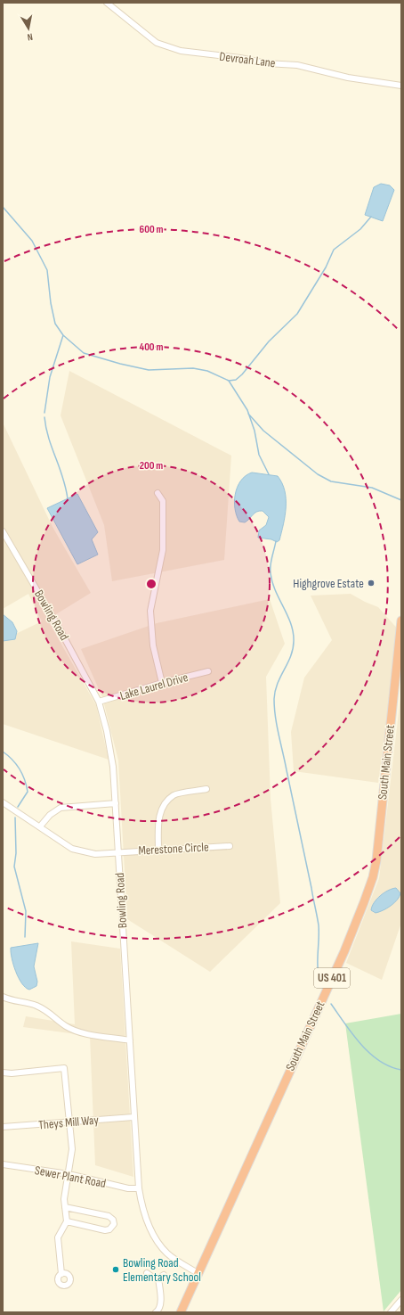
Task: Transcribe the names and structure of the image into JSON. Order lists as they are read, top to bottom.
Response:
{
  "streets": {
    "highway": ["South Main Street", "US 401"],
    "street": [
      "Devroah Lane",
      "Bowling Road",
      "Lake Laurel Drive",
      "Merestone Circle",
      "Theys Mill Way",
      "Sewer Plant Road"
    ]
  },
  "crossings": [
    ["Bowling Road", "Lake Laurel Drive"],
    ["Bowling Road", "South Main Street"],
    ["Bowling Road", "Merestone Circle"],
    ["Bowling Road", "Theys Mill Way"],
    ["Bowling Road", "Sewer Plant Road"]
  ],
  "places": ["Highgrove Estate", "Bowling Road Elementary School"],
  "north": "bottom",
  "rings": ["600 m", "400 m", "200 m"]
}
